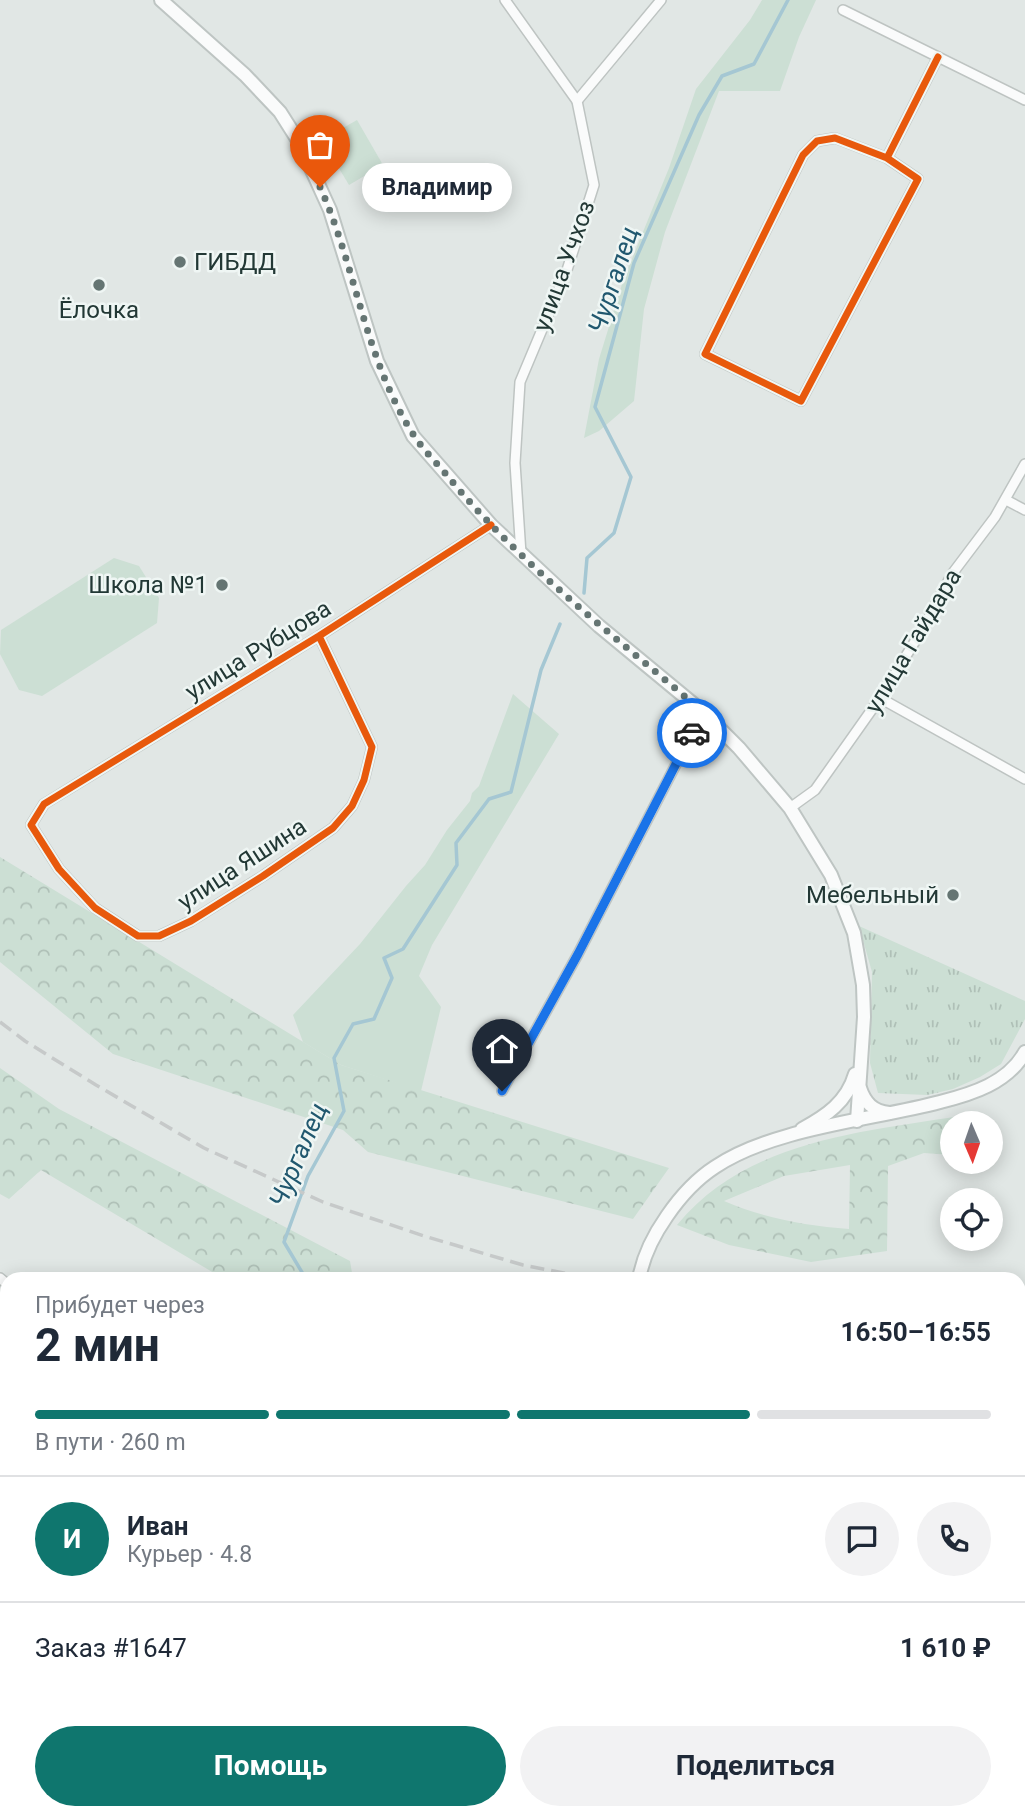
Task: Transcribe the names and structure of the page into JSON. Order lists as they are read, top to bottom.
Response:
{
  "streets": {
    "street": [
      "улица Учхоз",
      "улица Гайдара",
      "улица Рубцова",
      "улица Яшина"
    ]
  },
  "crossings": [
    ["улица Рубцова", "улица Яшина"]
  ],
  "water": ["Чургалец"],
  "places": [
    "Владимир",
    "ГИБДД",
    "Ёлочка",
    "Школа №1",
    "Мебельный"
  ],
  "north": "bottom",
  "page": {
    "bubble": "Владимир",
    "heading": ["2 мин", "Прибудет через", "16:50–16:55"],
    "panel": [
      "Иван",
      "Курьер · 4.8",
      "Заказ #1647",
      "1 610 ₽"
    ],
    "bar": "В пути · 260 m",
    "round": "И",
    "buttons": ["Помощь", "Поделиться"]
  }
}
